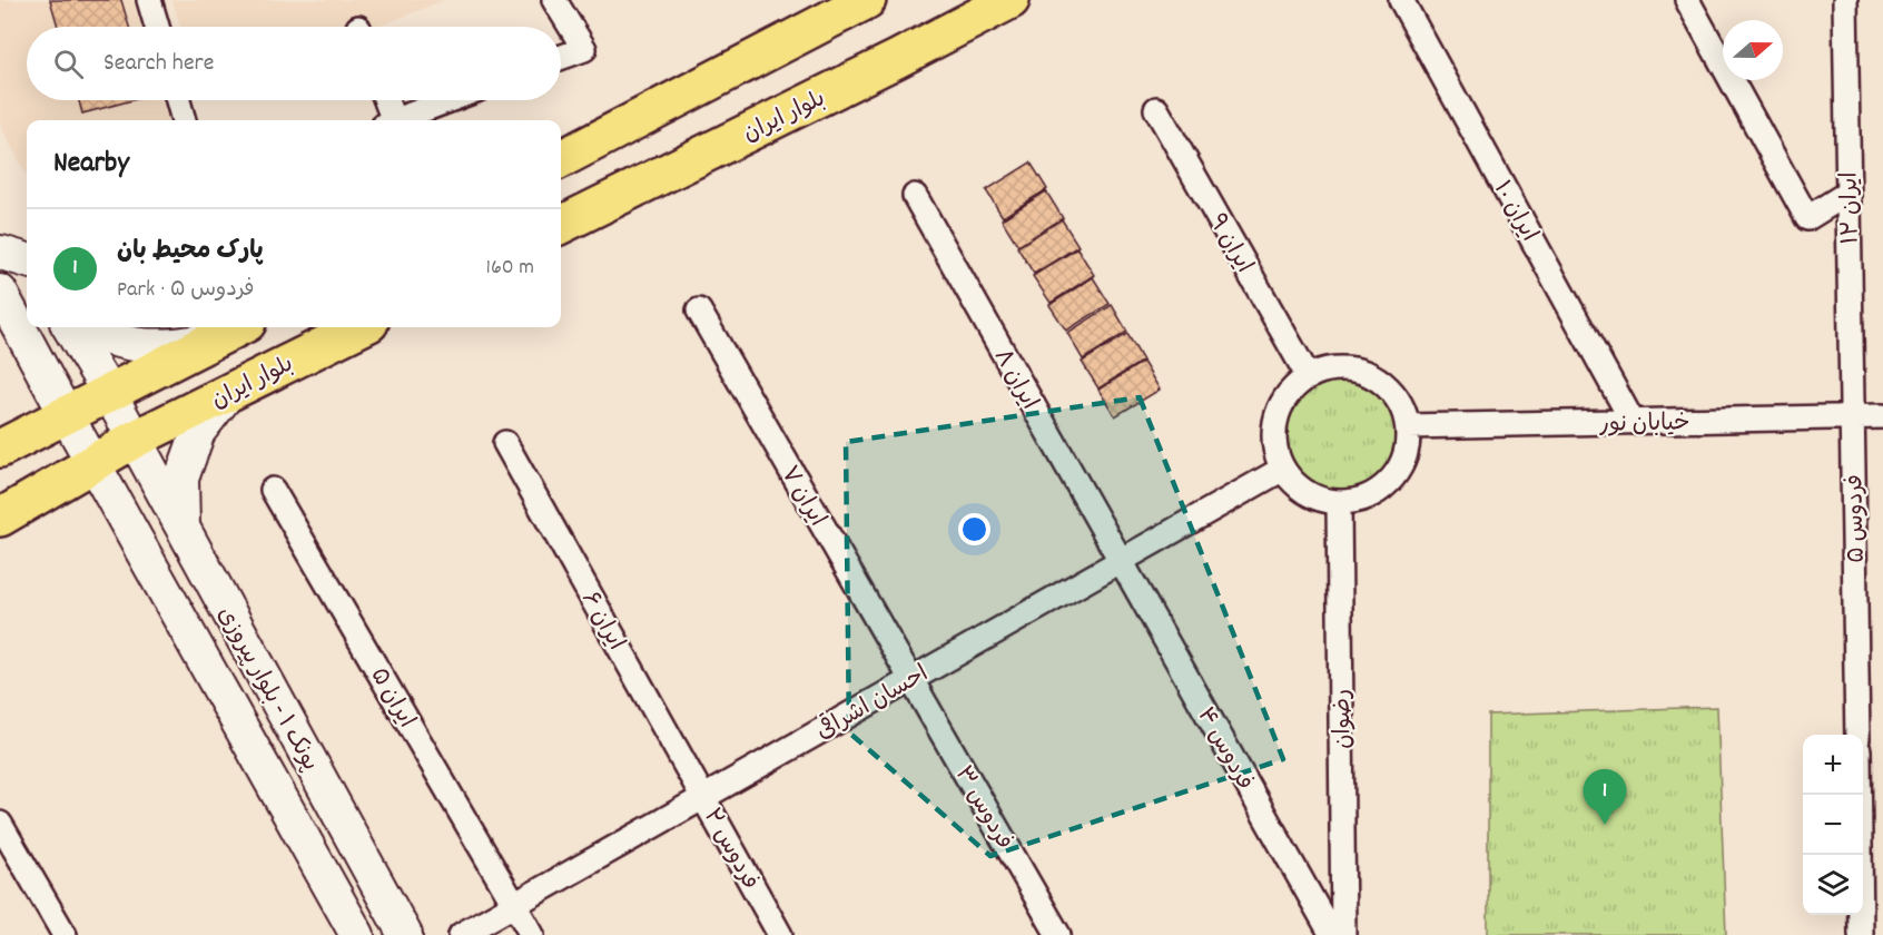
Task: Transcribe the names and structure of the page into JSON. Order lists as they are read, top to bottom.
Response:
{
  "streets": {
    "main road": ["بلوار ایران", "پونک ۱ - بلوار پیروزی"],
    "street": [
      "ایران ۱۲",
      "ایران ۱۰",
      "ایران ۹",
      "ایران ۸",
      "خیابان نور",
      "ایران ۷",
      "فردوس ۵",
      "ایران ۶",
      "ایران ۵",
      "احسان اشراقی",
      "رضوان",
      "فردوس ۴",
      "فردوس ۳",
      "فردوس ۲"
    ]
  },
  "crossings": [
    ["بلوار ایران", "پونک ۱ - بلوار پیروزی"],
    ["ایران ۱۲", "خیابان نور"],
    ["ایران ۱۲", "فردوس ۵"],
    ["ایران ۱۰", "خیابان نور"],
    ["ایران ۹", "خیابان نور"],
    ["ایران ۹", "احسان اشراقی"],
    ["ایران ۹", "رضوان"],
    ["ایران ۸", "احسان اشراقی"],
    ["ایران ۸", "فردوس ۴"],
    ["خیابان نور", "فردوس ۵"],
    ["خیابان نور", "احسان اشراقی"],
    ["خیابان نور", "رضوان"],
    ["ایران ۷", "احسان اشراقی"],
    ["ایران ۷", "فردوس ۳"],
    ["ایران ۶", "احسان اشراقی"],
    ["ایران ۶", "فردوس ۲"],
    ["ایران ۵", "احسان اشراقی"],
    ["احسان اشراقی", "رضوان"],
    ["احسان اشراقی", "فردوس ۴"],
    ["احسان اشراقی", "فردوس ۳"],
    ["احسان اشراقی", "فردوس ۲"]
  ],
  "north": "right",
  "page": {
    "search": "Search here",
    "heading": "Nearby",
    "list": [
      {
        "mark": "1",
        "name": "پارک محیط بان",
        "note": "Park · فردوس ۵",
        "value": "160 m"
      }
    ],
    "map_buttons": ["+", "−"],
    "pins": "1"
  }
}
